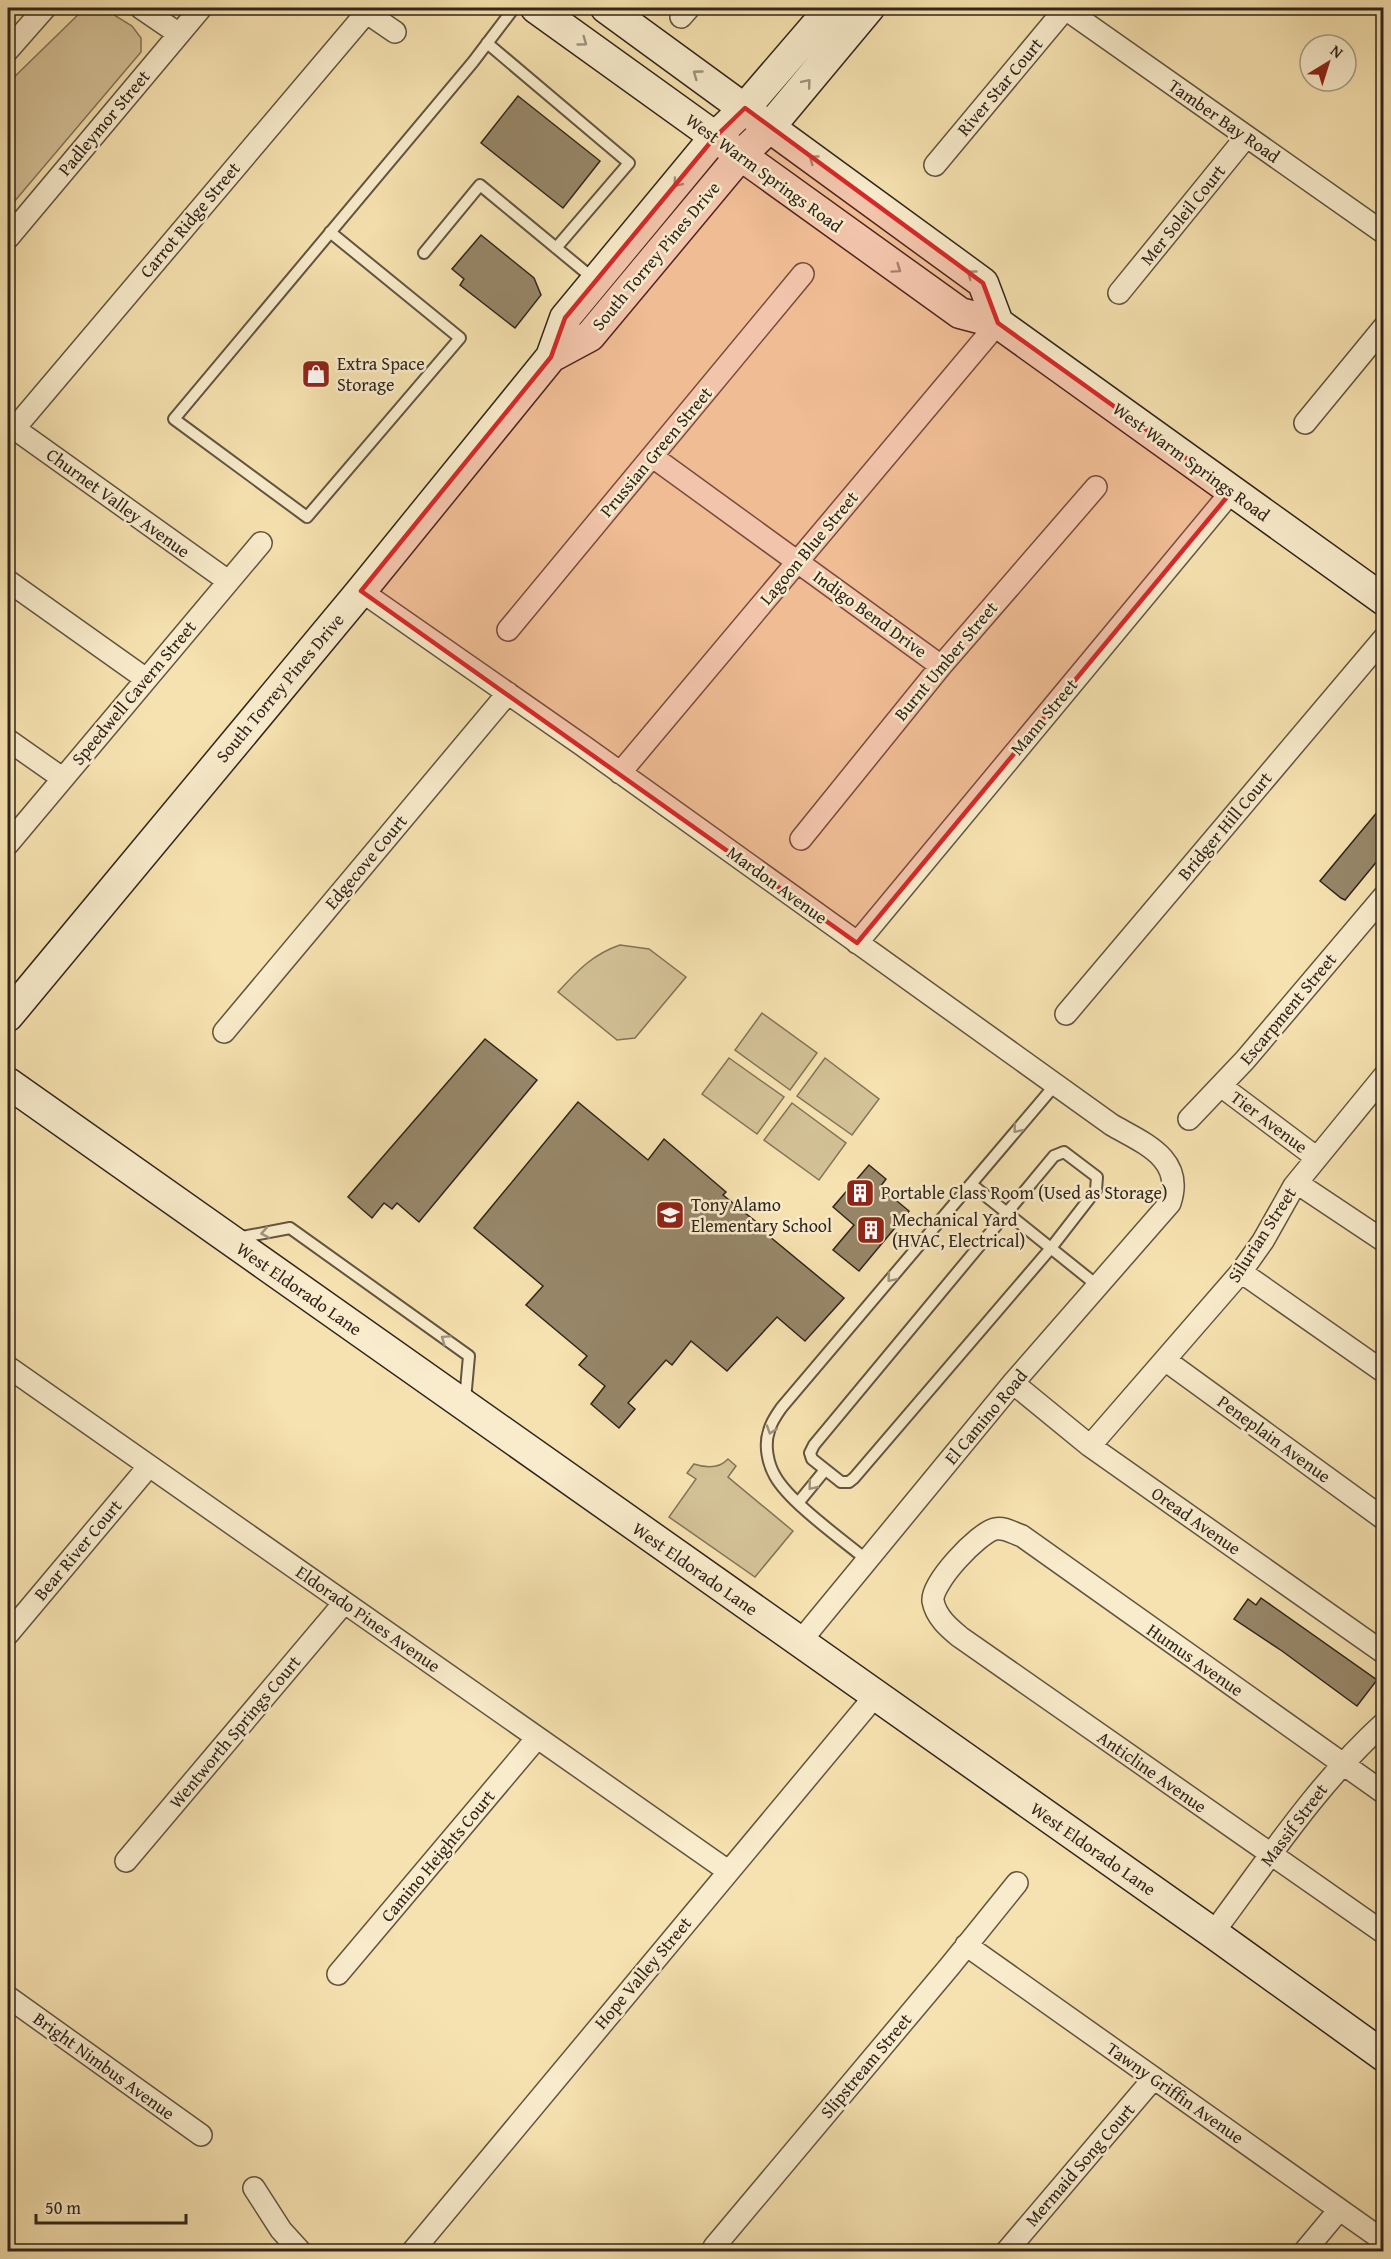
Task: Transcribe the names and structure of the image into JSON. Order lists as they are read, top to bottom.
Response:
{
  "streets": {
    "street": [
      "River Star Court",
      "Tamber Bay Road",
      "Padleymor Street",
      "West Warm Springs Road",
      "Mer Soleil Court",
      "Carrot Ridge Street",
      "South Torrey Pines Drive",
      "Prussian Green Street",
      "Churnet Valley Avenue",
      "Lagoon Blue Street",
      "Indigo Bend Drive",
      "Burnt Umber Street",
      "Speedwell Cavern Street",
      "Mann Street",
      "Bridger Hill Court",
      "Edgecove Court",
      "Mardon Avenue",
      "Escarpment Street",
      "Tier Avenue",
      "Silurian Street",
      "West Eldorado Lane",
      "El Camino Road",
      "Peneplain Avenue",
      "Oread Avenue",
      "Bear River Court",
      "Eldorado Pines Avenue",
      "Humus Avenue",
      "Wentworth Springs Court",
      "Anticline Avenue",
      "Massif Street",
      "Camino Heights Court",
      "Hope Valley Street",
      "Bright Nimbus Avenue",
      "Slipstream Street",
      "Tawny Griffin Avenue",
      "Mermaid Song Court"
    ]
  },
  "crossings": [
    ["River Star Court", "Tamber Bay Road"],
    ["Tamber Bay Road", "Mer Soleil Court"],
    ["West Warm Springs Road", "South Torrey Pines Drive"],
    ["West Warm Springs Road", "Lagoon Blue Street"],
    ["West Warm Springs Road", "Mann Street"],
    ["Carrot Ridge Street", "Churnet Valley Avenue"],
    ["South Torrey Pines Drive", "Mardon Avenue"],
    ["Prussian Green Street", "Indigo Bend Drive"],
    ["Churnet Valley Avenue", "Speedwell Cavern Street"],
    ["Lagoon Blue Street", "Indigo Bend Drive"],
    ["Lagoon Blue Street", "Mardon Avenue"],
    ["Indigo Bend Drive", "Burnt Umber Street"],
    ["Mann Street", "Mardon Avenue"],
    ["Edgecove Court", "Mardon Avenue"],
    ["Mardon Avenue", "El Camino Road"],
    ["Escarpment Street", "Tier Avenue"],
    ["Tier Avenue", "Silurian Street"],
    ["Silurian Street", "Peneplain Avenue"],
    ["Silurian Street", "Oread Avenue"],
    ["West Eldorado Lane", "El Camino Road"],
    ["West Eldorado Lane", "Massif Street"],
    ["West Eldorado Lane", "Hope Valley Street"],
    ["El Camino Road", "Oread Avenue"],
    ["Bear River Court", "Eldorado Pines Avenue"],
    ["Eldorado Pines Avenue", "Wentworth Springs Court"],
    ["Eldorado Pines Avenue", "Camino Heights Court"],
    ["Eldorado Pines Avenue", "Hope Valley Street"],
    ["Humus Avenue", "Anticline Avenue"],
    ["Humus Avenue", "Massif Street"],
    ["Anticline Avenue", "Massif Street"],
    ["Slipstream Street", "Tawny Griffin Avenue"],
    ["Tawny Griffin Avenue", "Mermaid Song Court"]
  ],
  "places": {
    "shop": ["Extra Space Storage"],
    "building": ["Portable Class Room (Used as Storage)", "Mechanical Yard (HVAC, Electrical)"],
    "school or university": ["Tony Alamo Elementary School"]
  },
  "scale_bar": "50 m",
  "north": "top right"
}
